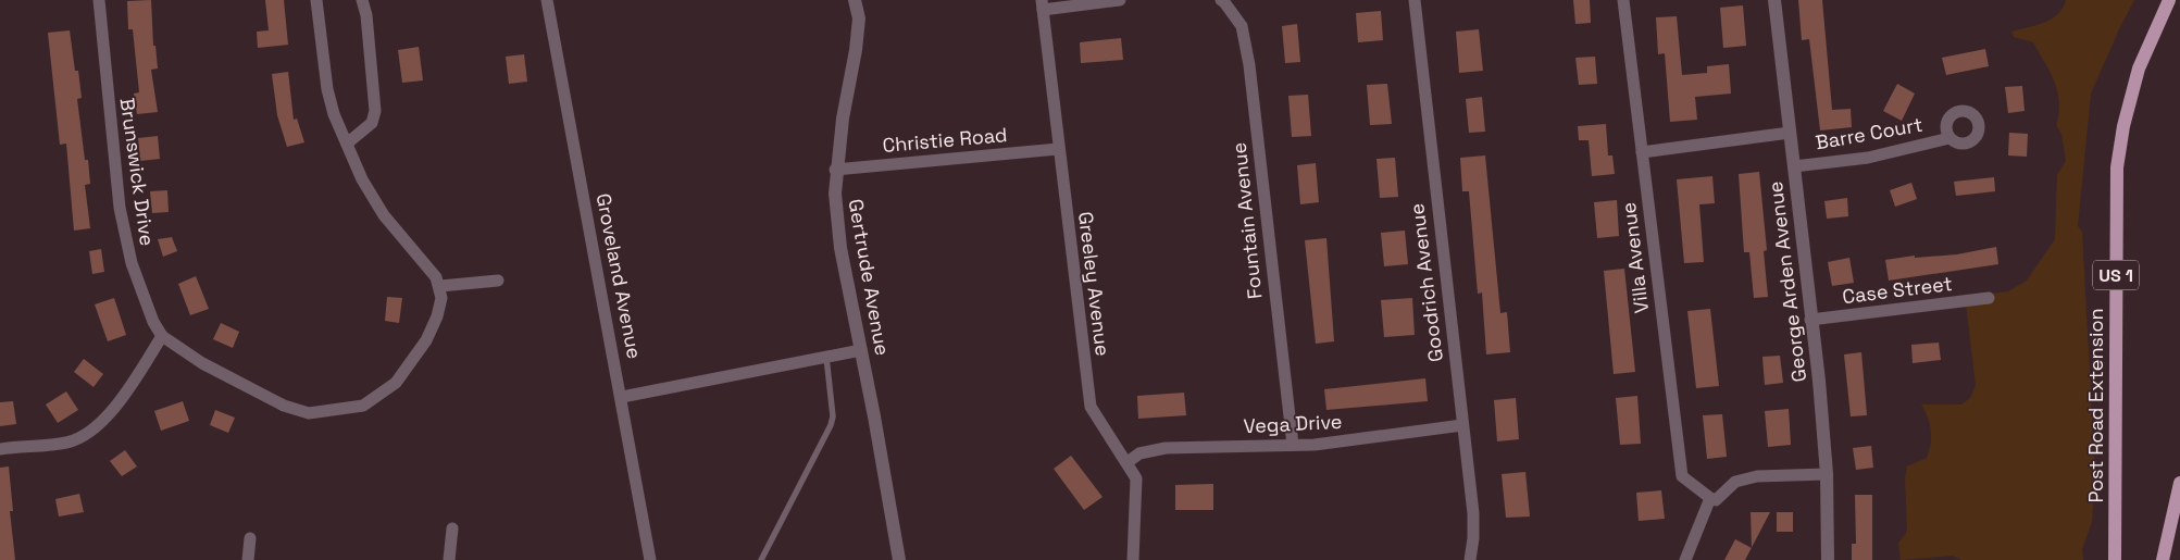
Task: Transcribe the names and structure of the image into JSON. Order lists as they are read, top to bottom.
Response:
{
  "streets": {
    "main road": ["US 1", "Post Road Extension"],
    "street": [
      "Barre Court",
      "Christie Road",
      "Brunswick Drive",
      "Fountain Avenue",
      "Villa Avenue",
      "Groveland Avenue",
      "Gertrude Avenue",
      "George Arden Avenue",
      "Goodrich Avenue",
      "Greeley Avenue",
      "Case Street",
      "Vega Drive"
    ]
  },
  "crossings": [
    ["Barre Court", "George Arden Avenue"],
    ["Christie Road", "Gertrude Avenue"],
    ["Christie Road", "Greeley Avenue"],
    ["Fountain Avenue", "Vega Drive"],
    ["George Arden Avenue", "Case Street"],
    ["Goodrich Avenue", "Vega Drive"],
    ["Greeley Avenue", "Vega Drive"]
  ]
}
